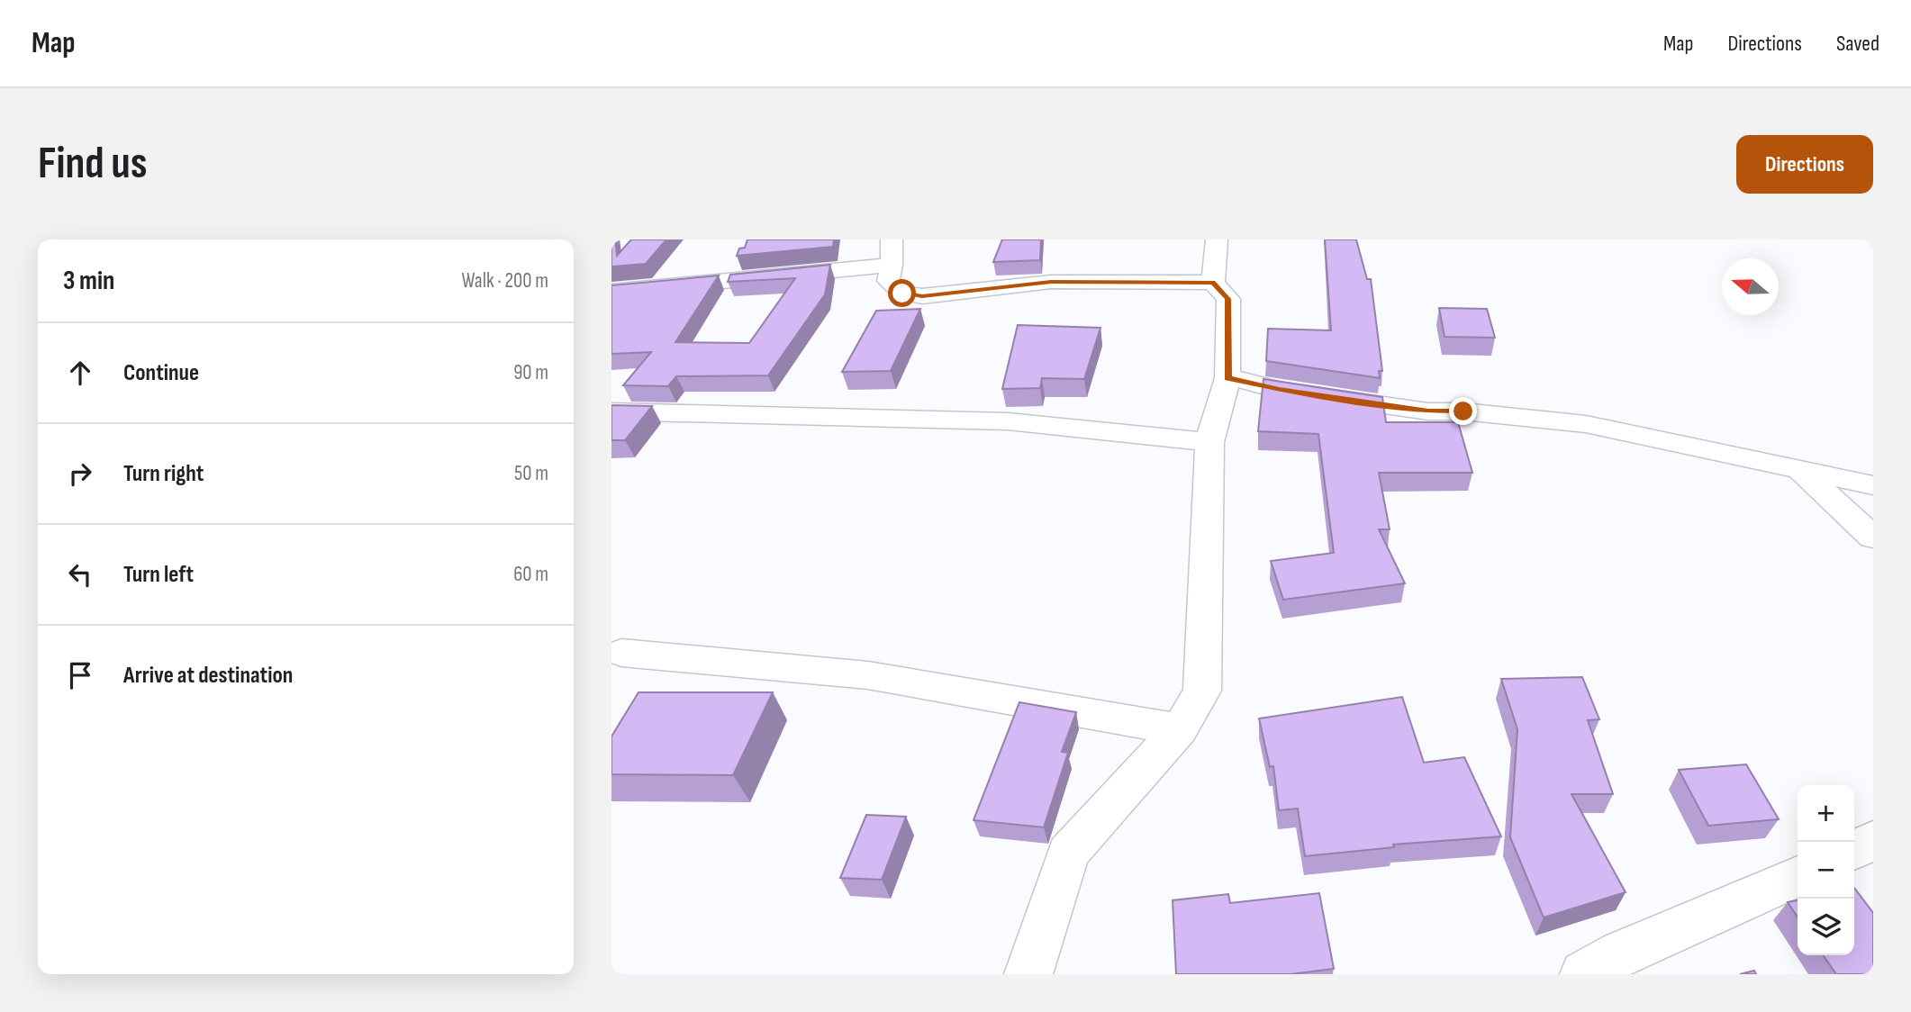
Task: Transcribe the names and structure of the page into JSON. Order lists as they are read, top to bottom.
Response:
{
  "north": "left",
  "page": {
    "header": "Map",
    "nav": ["Map", "Directions", "Saved"],
    "buttons": "Directions",
    "title": "Find us",
    "heading": ["3 min", "Walk · 200 m"],
    "list": [
      ["Continue", "90 m"],
      ["Turn right", "50 m"],
      ["Turn left", "60 m"],
      "Arrive at destination"
    ],
    "map_buttons": ["+", "−"]
  }
}
